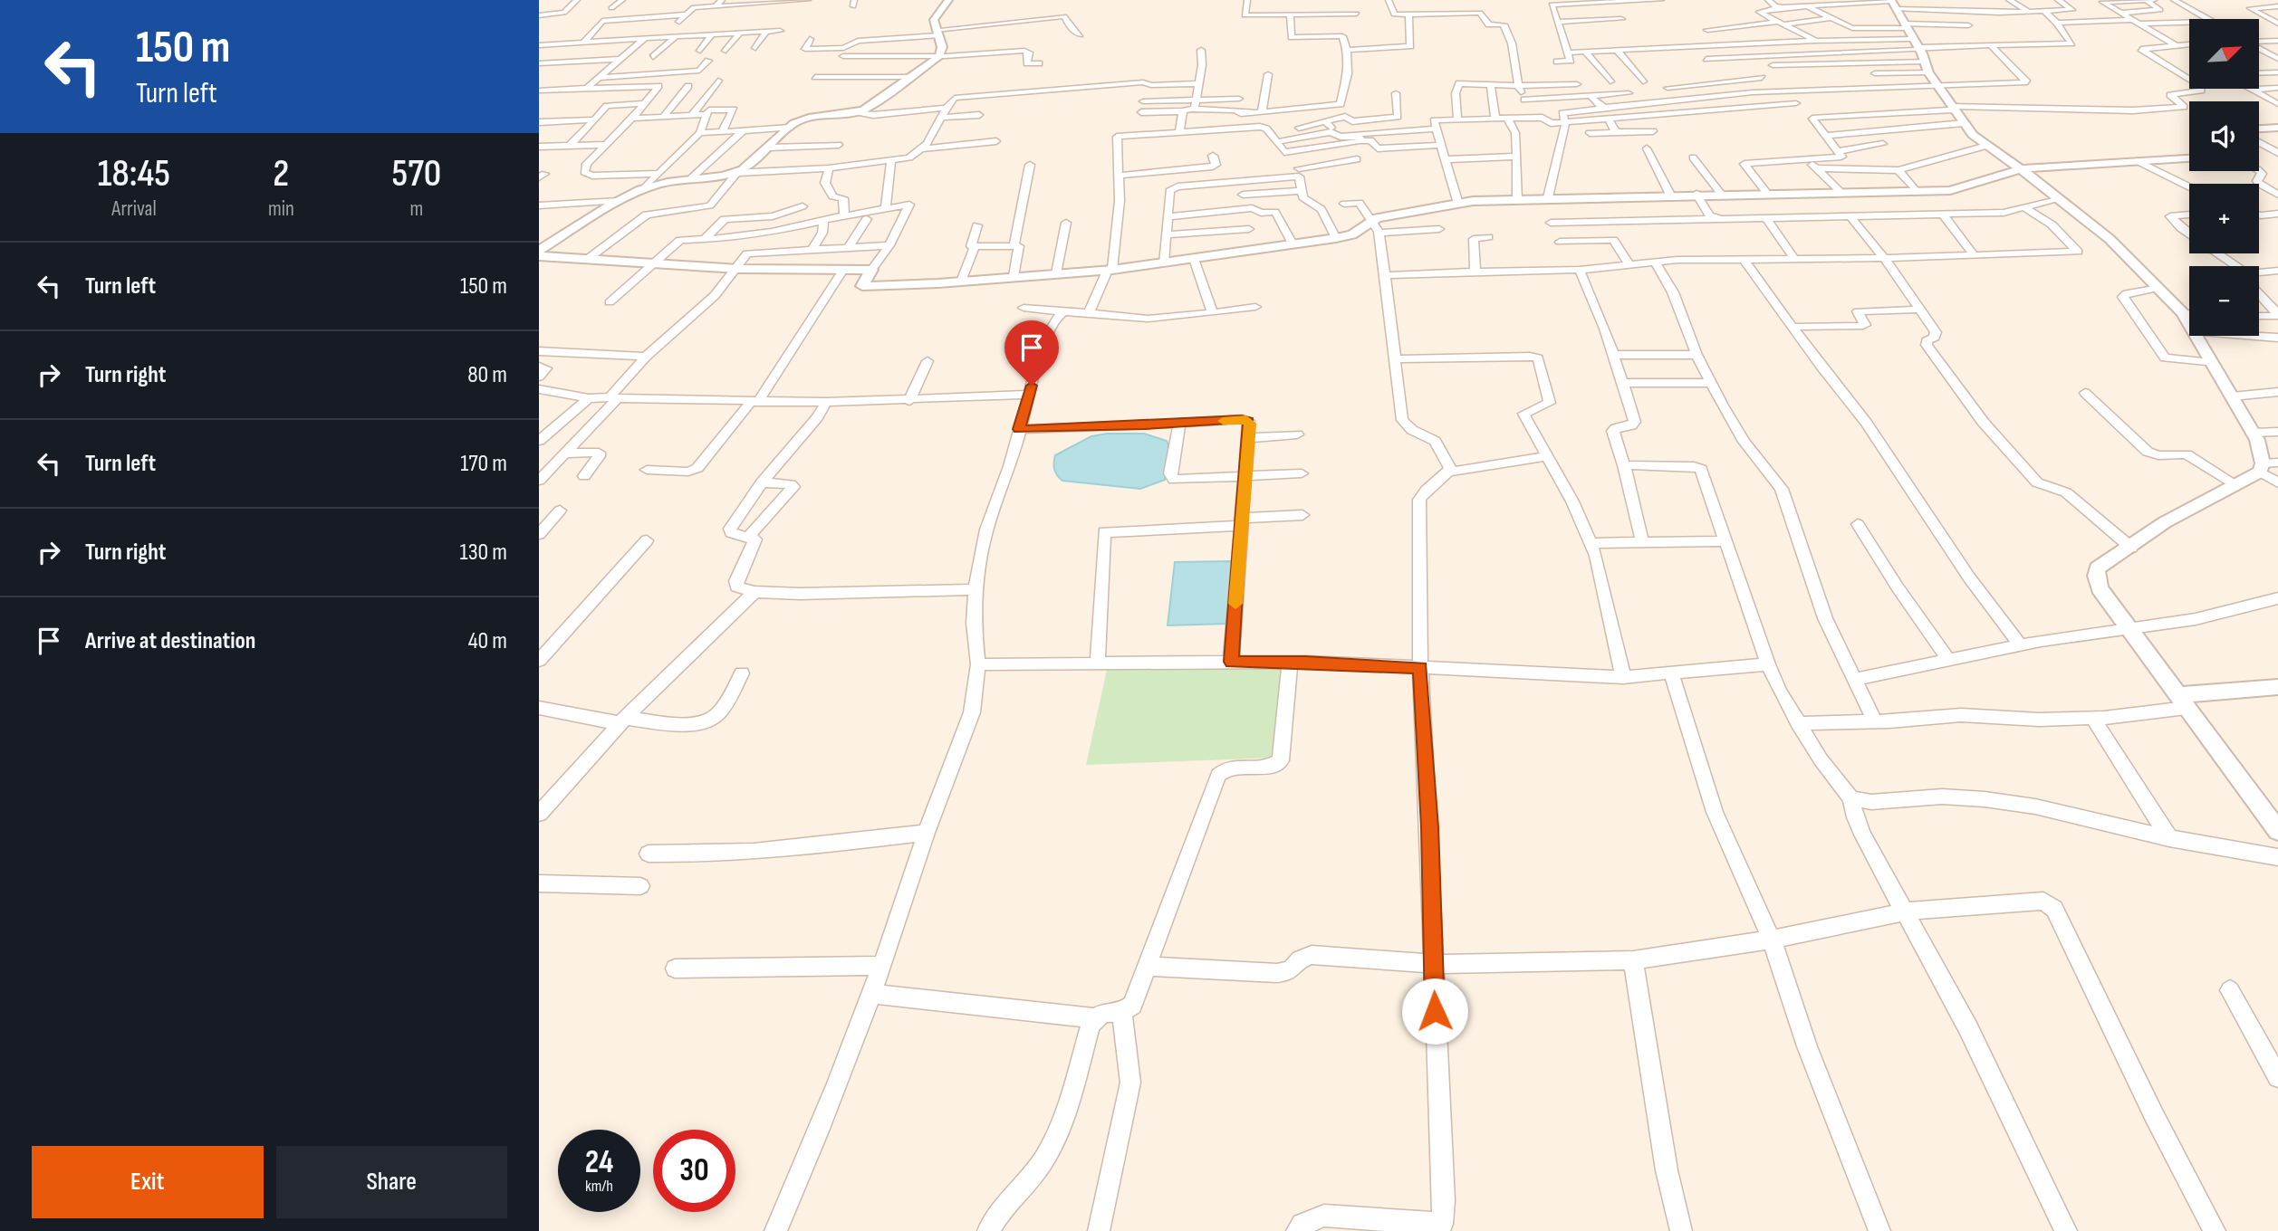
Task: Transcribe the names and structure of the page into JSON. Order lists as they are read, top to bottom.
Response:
{
  "north": "top right",
  "page": {
    "turn": ["150 m", "Turn left"],
    "map_buttons": ["+", "−"],
    "eta": [
      "18:45",
      "Arrival",
      "2",
      "min",
      "570",
      "m"
    ],
    "list": [
      {
        "name": "Turn left",
        "value": "150 m"
      },
      {
        "name": "Turn right",
        "value": "80 m"
      },
      {
        "name": "Turn left",
        "value": "170 m"
      },
      {
        "name": "Turn right",
        "value": "130 m"
      },
      {
        "name": "Arrive at destination",
        "value": "40 m"
      }
    ],
    "speed": "24 km/h",
    "limit": "30",
    "buttons": ["Exit", "Share"]
  }
}
